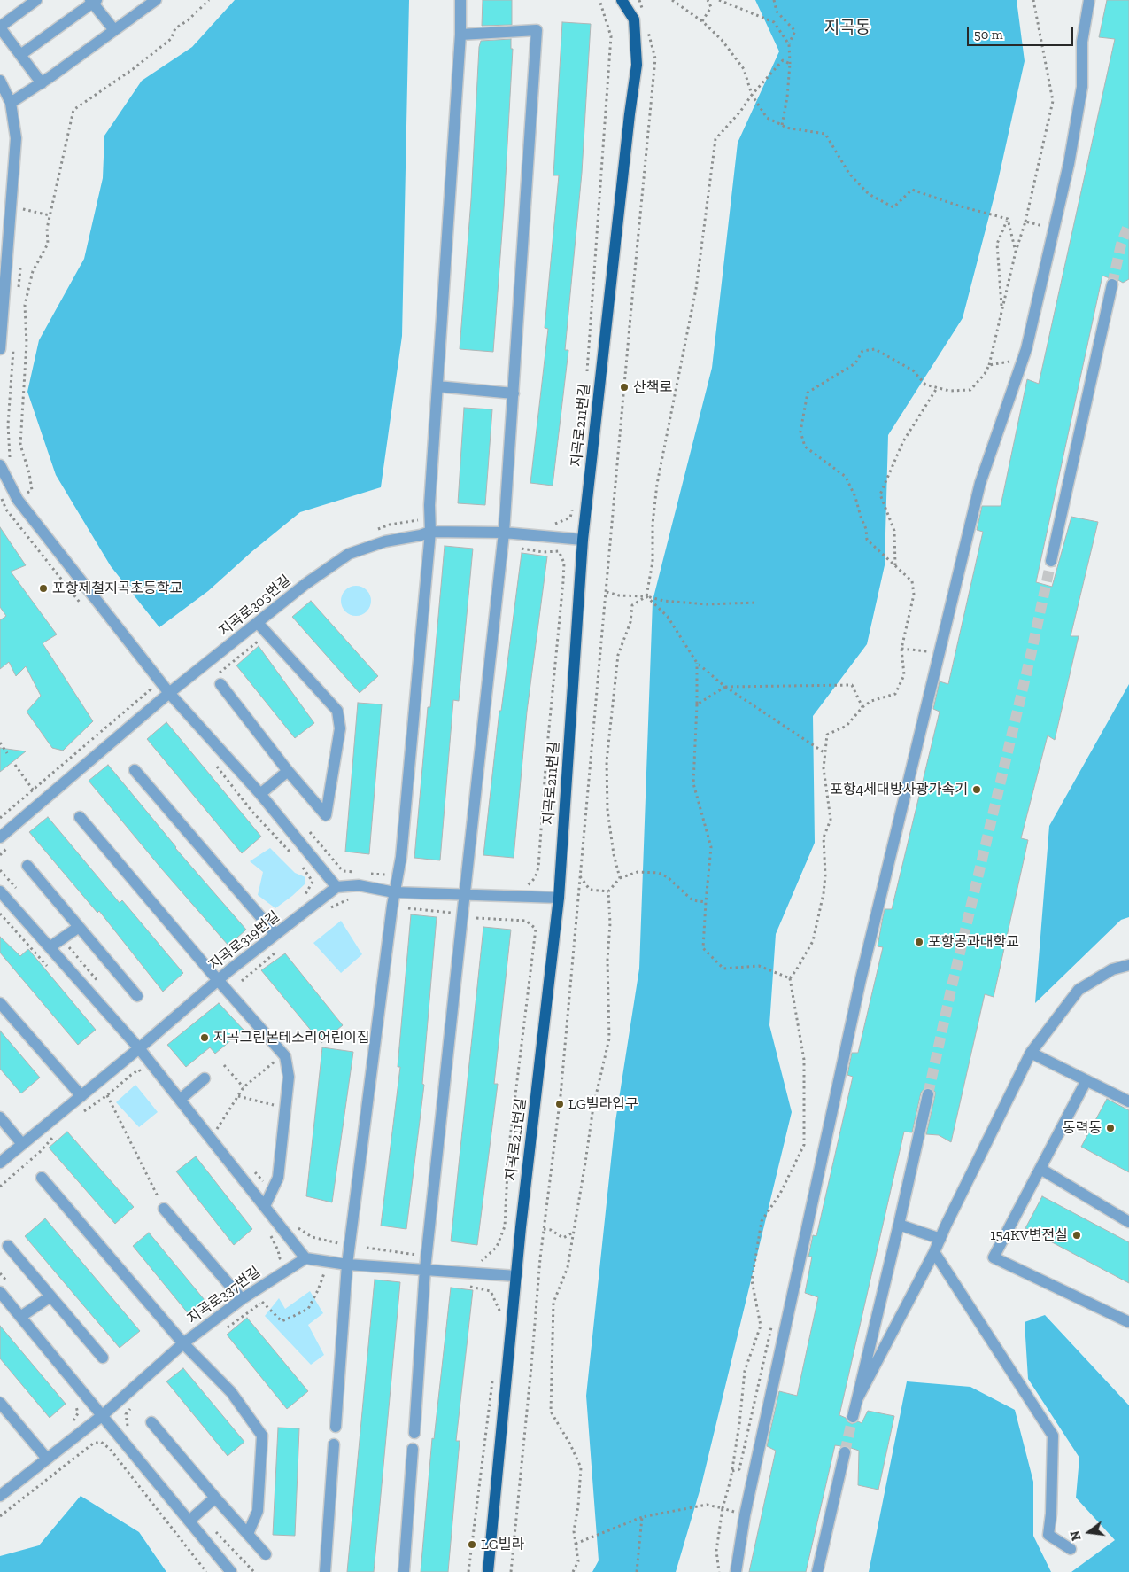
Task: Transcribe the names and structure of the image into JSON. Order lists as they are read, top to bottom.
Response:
{
  "streets": {
    "main road": ["지곡로211번길"],
    "street": ["지곡로303번길", "지곡로319번길", "지곡로337번길"]
  },
  "crossings": [
    ["지곡로211번길", "지곡로303번길"]
  ],
  "districts": ["지곡동"],
  "places": [
    "산책로",
    "포항제철지곡초등학교",
    "포항4세대방사광가속기",
    "포항공과대학교",
    "지곡그린몬테소리어린이집",
    "LG빌라입구",
    "동력동",
    "154KV변전실",
    "LG빌라"
  ],
  "scale_bar": "50 m",
  "north": "left"
}
